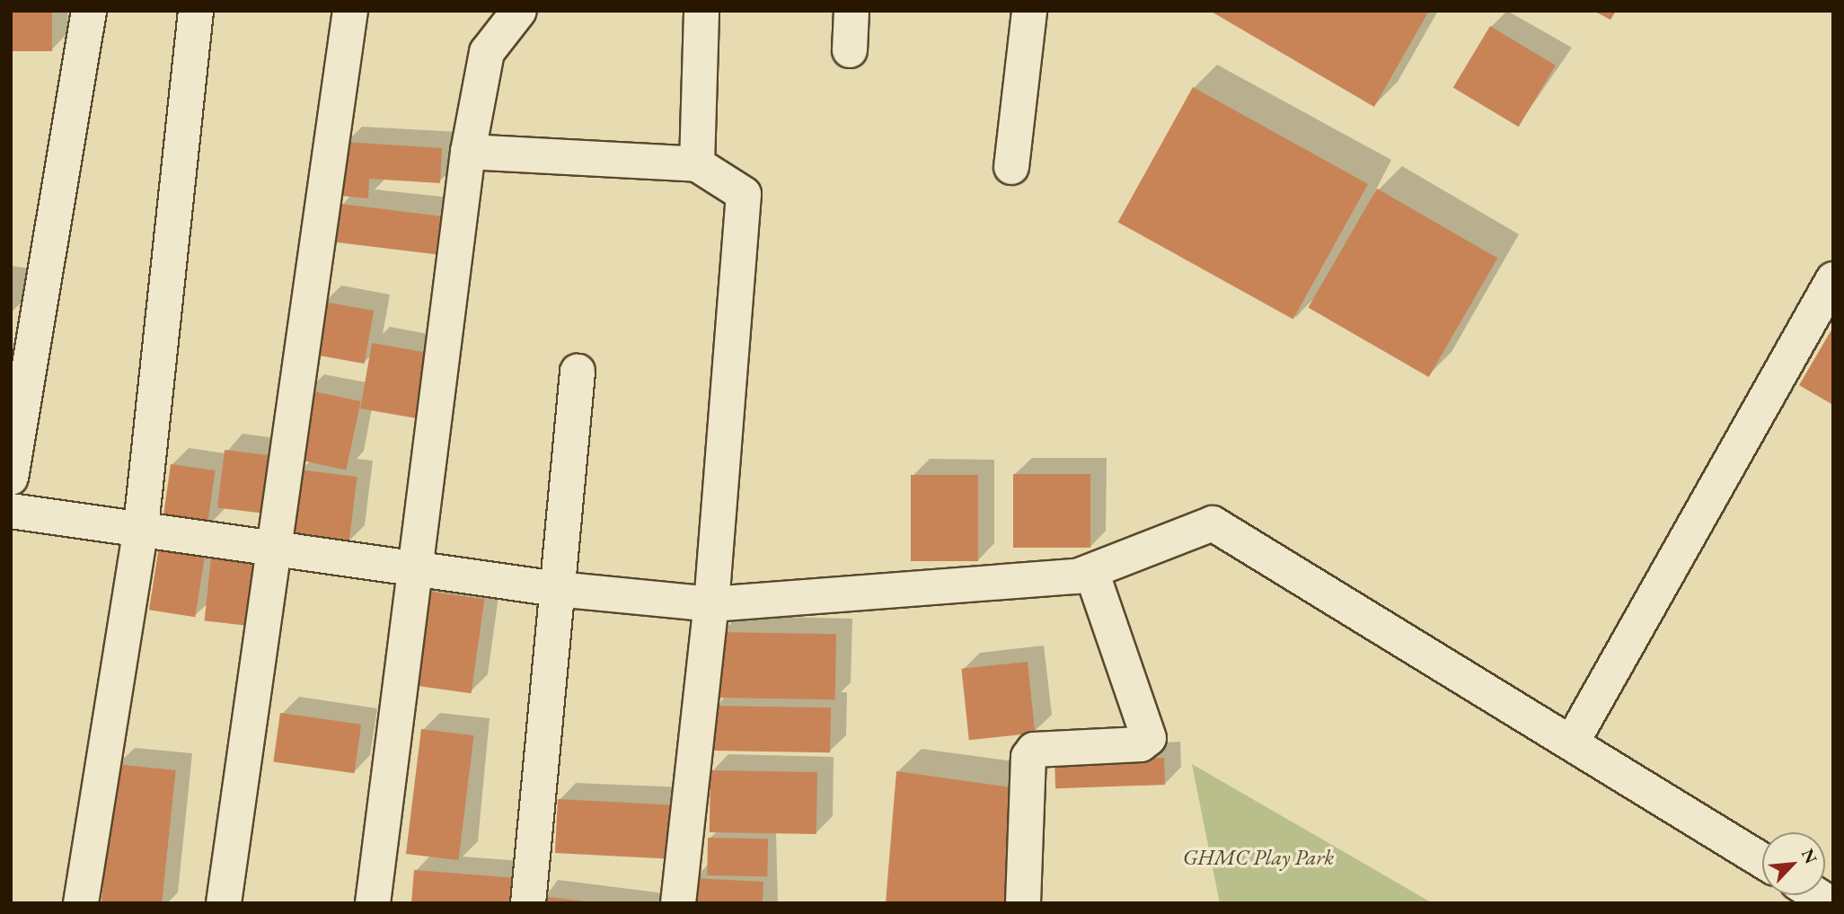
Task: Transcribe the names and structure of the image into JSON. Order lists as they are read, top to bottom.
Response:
{
  "parks": ["GHMC Play Park"],
  "north": "top right"
}
